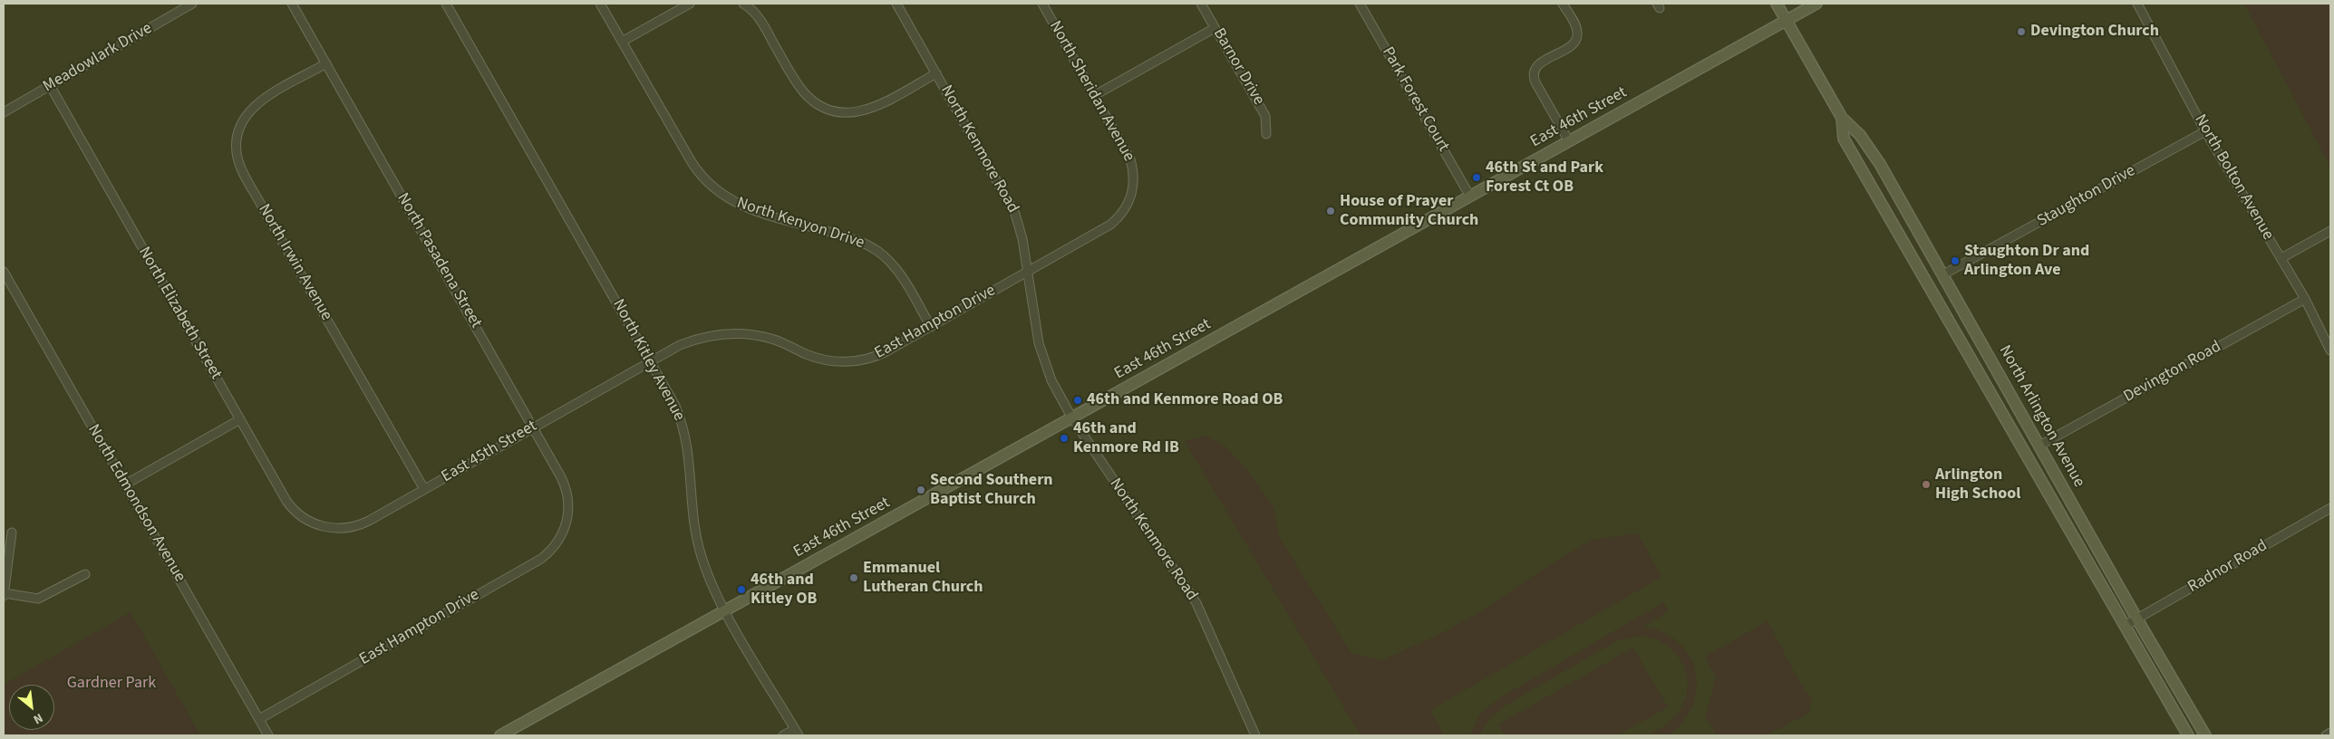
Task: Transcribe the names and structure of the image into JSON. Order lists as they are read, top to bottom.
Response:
{
  "streets": {
    "main road": ["East 46th Street", "North Arlington Avenue"],
    "street": [
      "Meadowlark Drive",
      "Barnor Drive",
      "North Sheridan Avenue",
      "Park Forest Court",
      "North Kenmore Road",
      "North Bolton Avenue",
      "Staughton Drive",
      "North Kenyon Drive",
      "North Pasadena Street",
      "North Irwin Avenue",
      "North Elizabeth Street",
      "East Hampton Drive",
      "North Kitley Avenue",
      "Devington Road",
      "East 45th Street",
      "North Edmondson Avenue",
      "Radnor Road"
    ]
  },
  "crossings": [
    ["Meadowlark Drive", "North Elizabeth Street"],
    ["North Sheridan Avenue", "East Hampton Drive"],
    ["Park Forest Court", "East 46th Street"],
    ["East 46th Street", "North Kenmore Road"],
    ["East 46th Street", "North Kitley Avenue"],
    ["East 46th Street", "North Arlington Avenue"],
    ["North Kenmore Road", "East Hampton Drive"],
    ["North Bolton Avenue", "Staughton Drive"],
    ["North Bolton Avenue", "Devington Road"],
    ["Staughton Drive", "North Arlington Avenue"],
    ["North Kenyon Drive", "East Hampton Drive"],
    ["North Pasadena Street", "North Irwin Avenue"],
    ["North Pasadena Street", "East Hampton Drive"],
    ["North Pasadena Street", "East 45th Street"],
    ["North Irwin Avenue", "East 45th Street"],
    ["North Elizabeth Street", "East 45th Street"],
    ["East Hampton Drive", "North Kitley Avenue"],
    ["East Hampton Drive", "East 45th Street"],
    ["East Hampton Drive", "North Edmondson Avenue"],
    ["North Kitley Avenue", "East 45th Street"],
    ["Devington Road", "North Arlington Avenue"],
    ["North Arlington Avenue", "Radnor Road"]
  ],
  "parks": ["Gardner Park"],
  "places": [
    "Devington Church",
    "46th St and Park Forest Ct OB",
    "House of Prayer Community Church",
    "Staughton Dr and Arlington Ave",
    "46th and Kenmore Road OB",
    "46th and Kenmore Rd IB",
    "Arlington High School",
    "Second Southern Baptist Church",
    "Emmanuel Lutheran Church",
    "46th and Kitley OB"
  ],
  "north": "bottom right"
}
